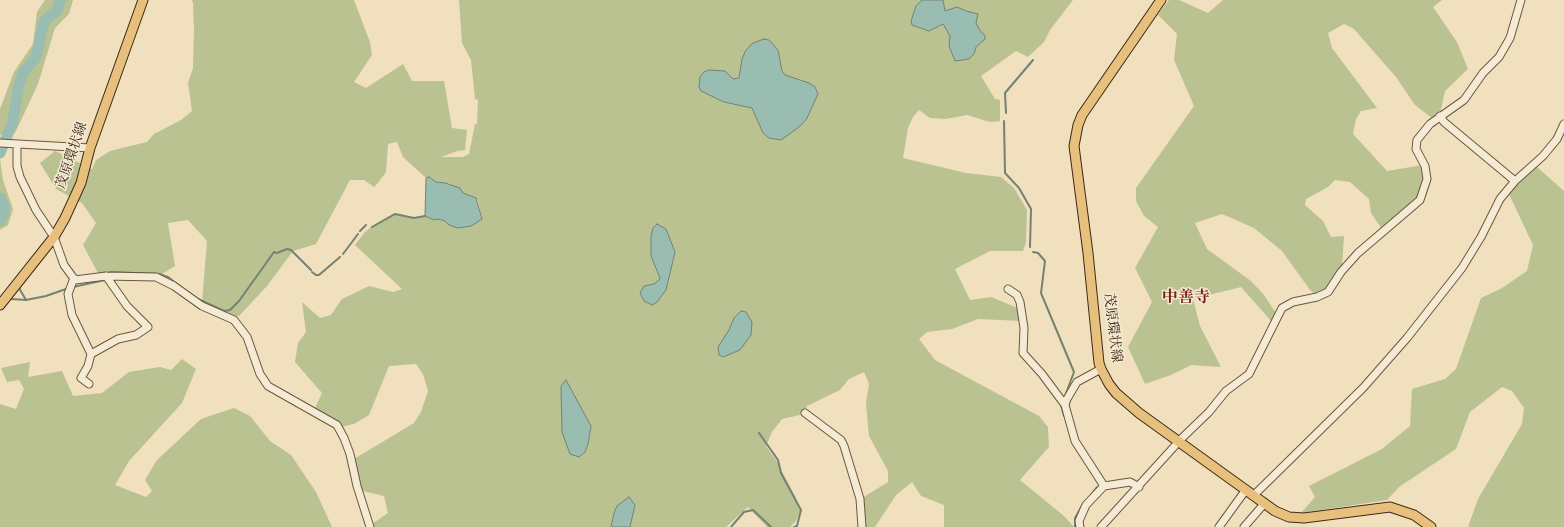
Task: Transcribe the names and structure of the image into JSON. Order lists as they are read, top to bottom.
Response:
{
  "streets": {
    "main road": ["茂原環状線"]
  },
  "districts": ["中善寺"]
}
